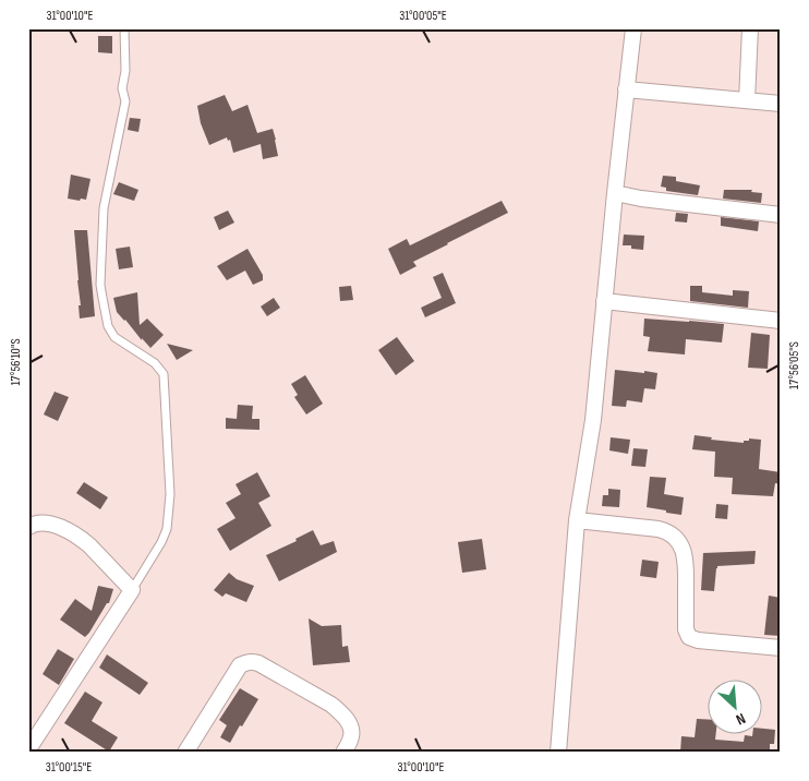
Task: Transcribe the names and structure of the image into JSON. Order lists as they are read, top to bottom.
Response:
{
  "north": "bottom right",
  "coordinates": [
    "31°00'10\"E",
    "31°00'05\"E",
    "17°56'10\"S",
    "17°56'05\"S",
    "31°00'15\"E"
  ]
}
